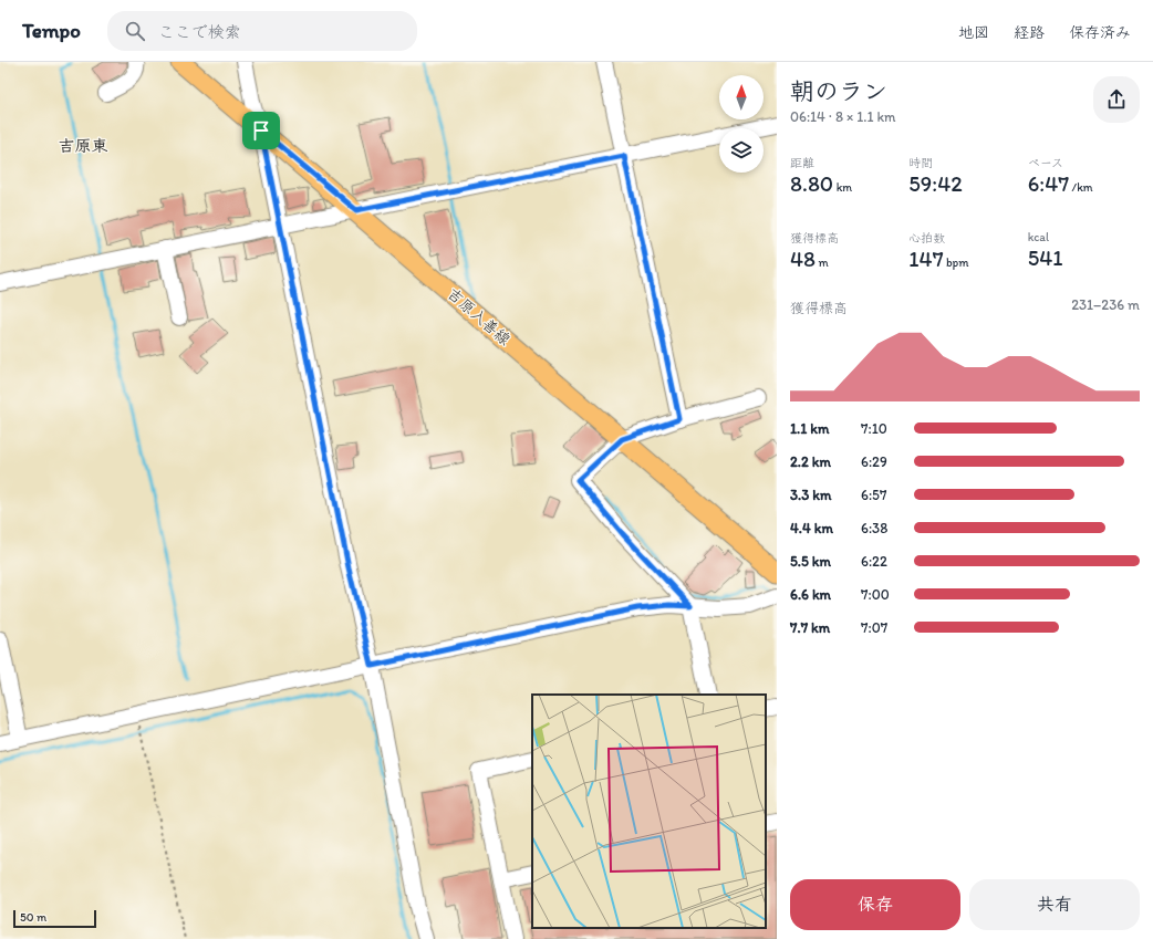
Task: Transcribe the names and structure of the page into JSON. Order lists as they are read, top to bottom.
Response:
{
  "streets": {
    "main road": ["吉原入善線"]
  },
  "districts": ["吉原東"],
  "scale_bar": "50 m",
  "north": "top",
  "page": {
    "header": "Tempo",
    "search": "ここで検索",
    "nav": ["地図", "経路", "保存済み"],
    "heading": ["朝のラン", "06:14 · 8 × 1.1 km"],
    "stats": [
      ["距離", "8.80 km"],
      ["時間", "59:42"],
      ["ペース", "6:47 /km"],
      ["獲得標高", "48 m"],
      ["心拍数", "147 bpm"],
      ["kcal", "541"]
    ],
    "chart": ["獲得標高", "231–236 m"],
    "list": [
      {
        "name": "1.1 km",
        "note": "7:10"
      },
      {
        "name": "2.2 km",
        "note": "6:29"
      },
      {
        "name": "3.3 km",
        "note": "6:57"
      },
      {
        "name": "4.4 km",
        "note": "6:38"
      },
      {
        "name": "5.5 km",
        "note": "6:22"
      },
      {
        "name": "6.6 km",
        "note": "7:00"
      },
      {
        "name": "7.7 km",
        "note": "7:07"
      }
    ],
    "buttons": ["保存", "共有"],
    "scale": "50 m"
  }
}
